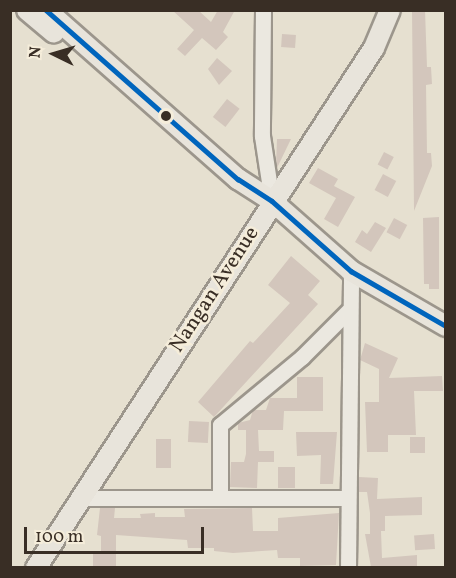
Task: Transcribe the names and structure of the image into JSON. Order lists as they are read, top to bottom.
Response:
{
  "streets": {
    "main road": ["Nangan Avenue"]
  },
  "scale_bar": "100 m",
  "north": "left"
}
